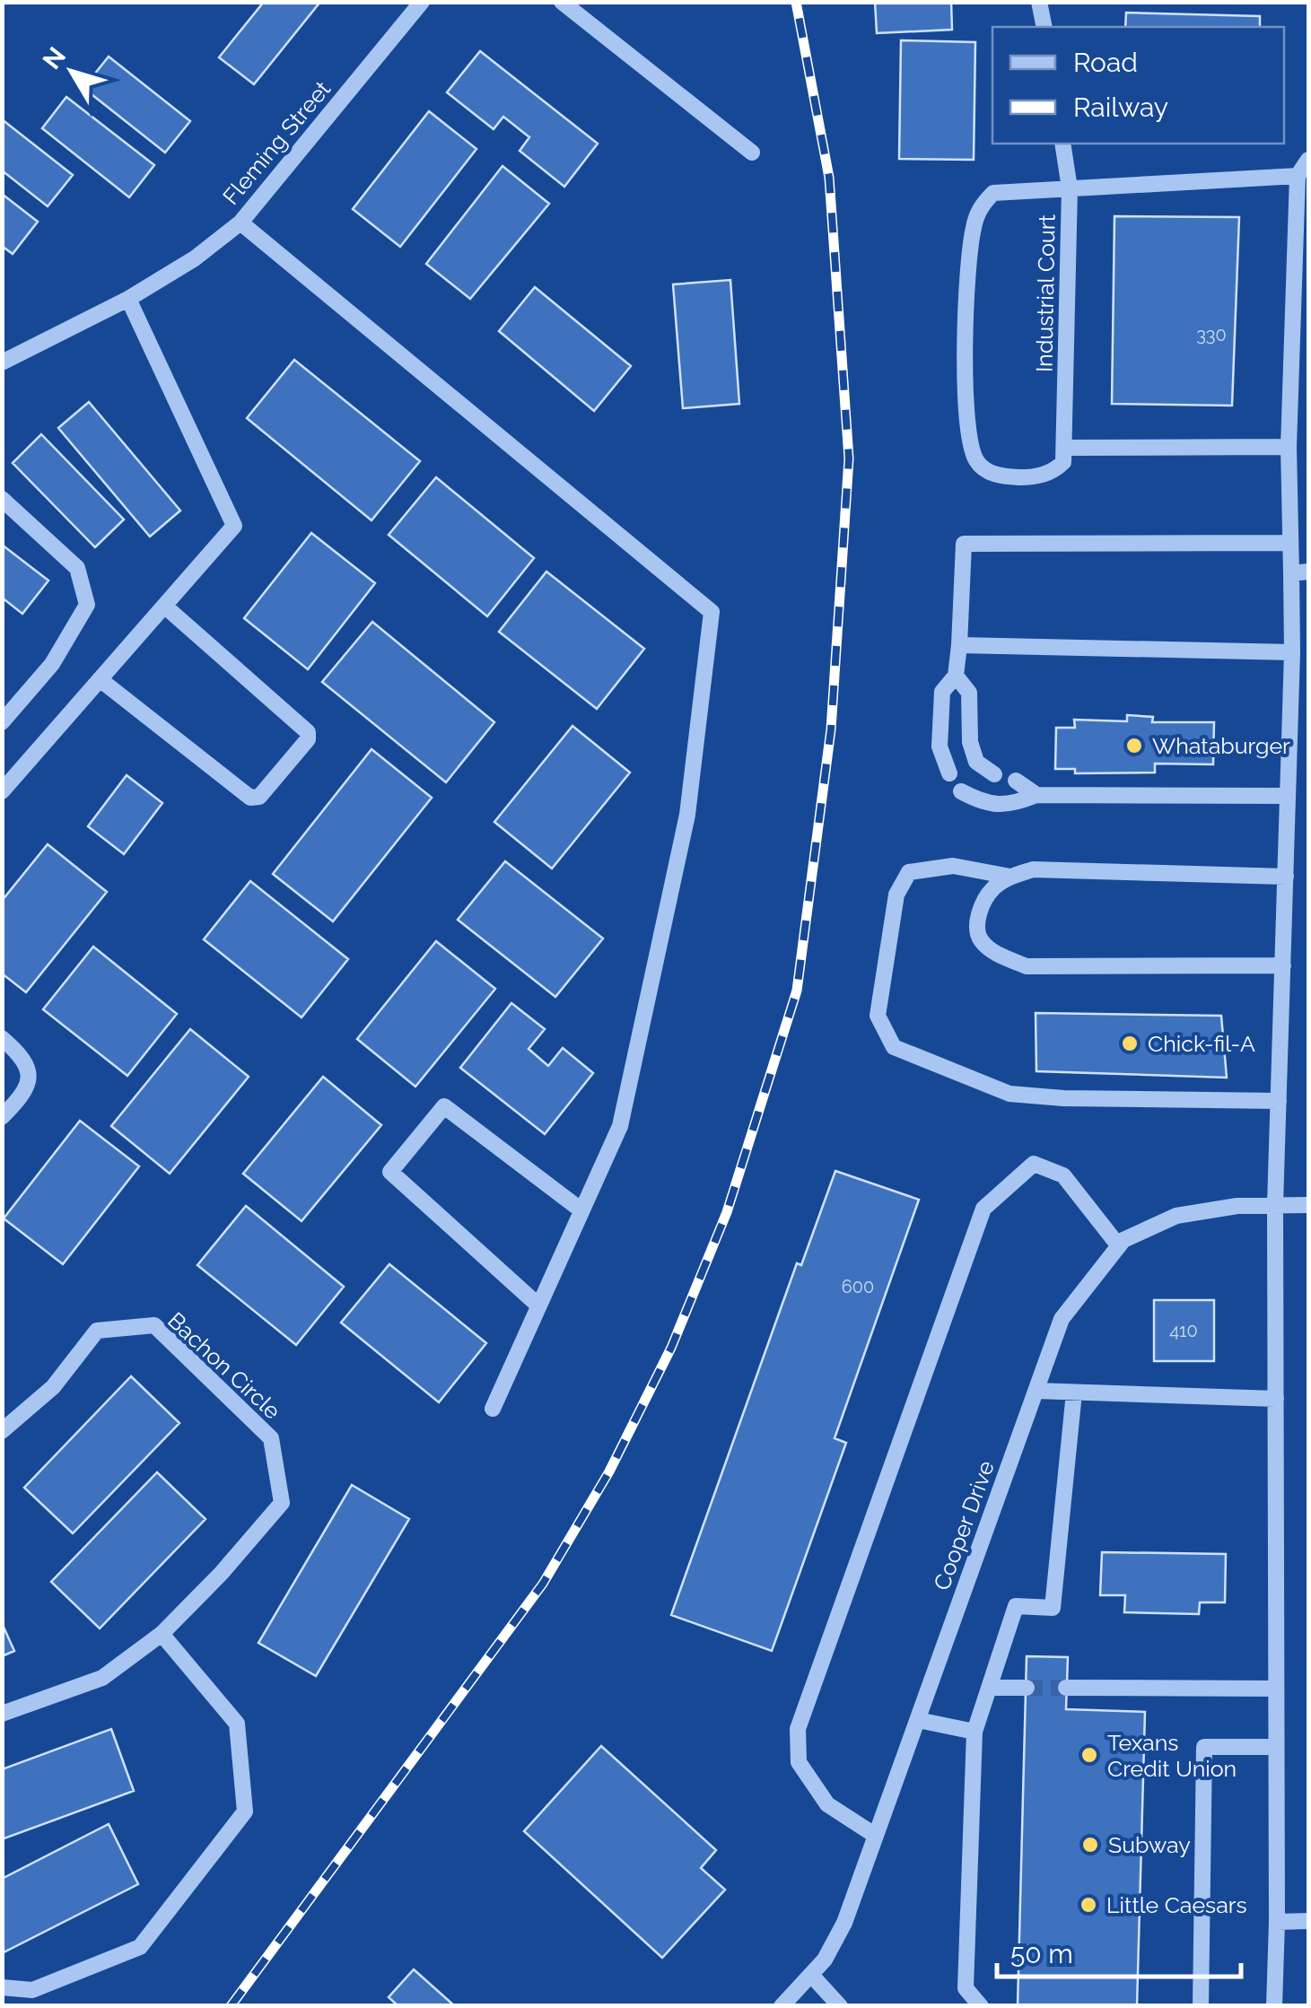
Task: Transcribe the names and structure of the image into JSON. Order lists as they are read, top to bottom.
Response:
{
  "streets": {
    "street": [
      "Fleming Street",
      "Industrial Court",
      "Bachon Circle",
      "Cooper Drive"
    ]
  },
  "places": [
    "Whataburger",
    "Chick-fil-A",
    "Texans Credit Union",
    "Subway",
    "Little Caesars"
  ],
  "house_numbers": ["330", "600", "410"],
  "legend": ["Road", "Railway"],
  "scale_bar": "50 m",
  "north": "top left"
}
